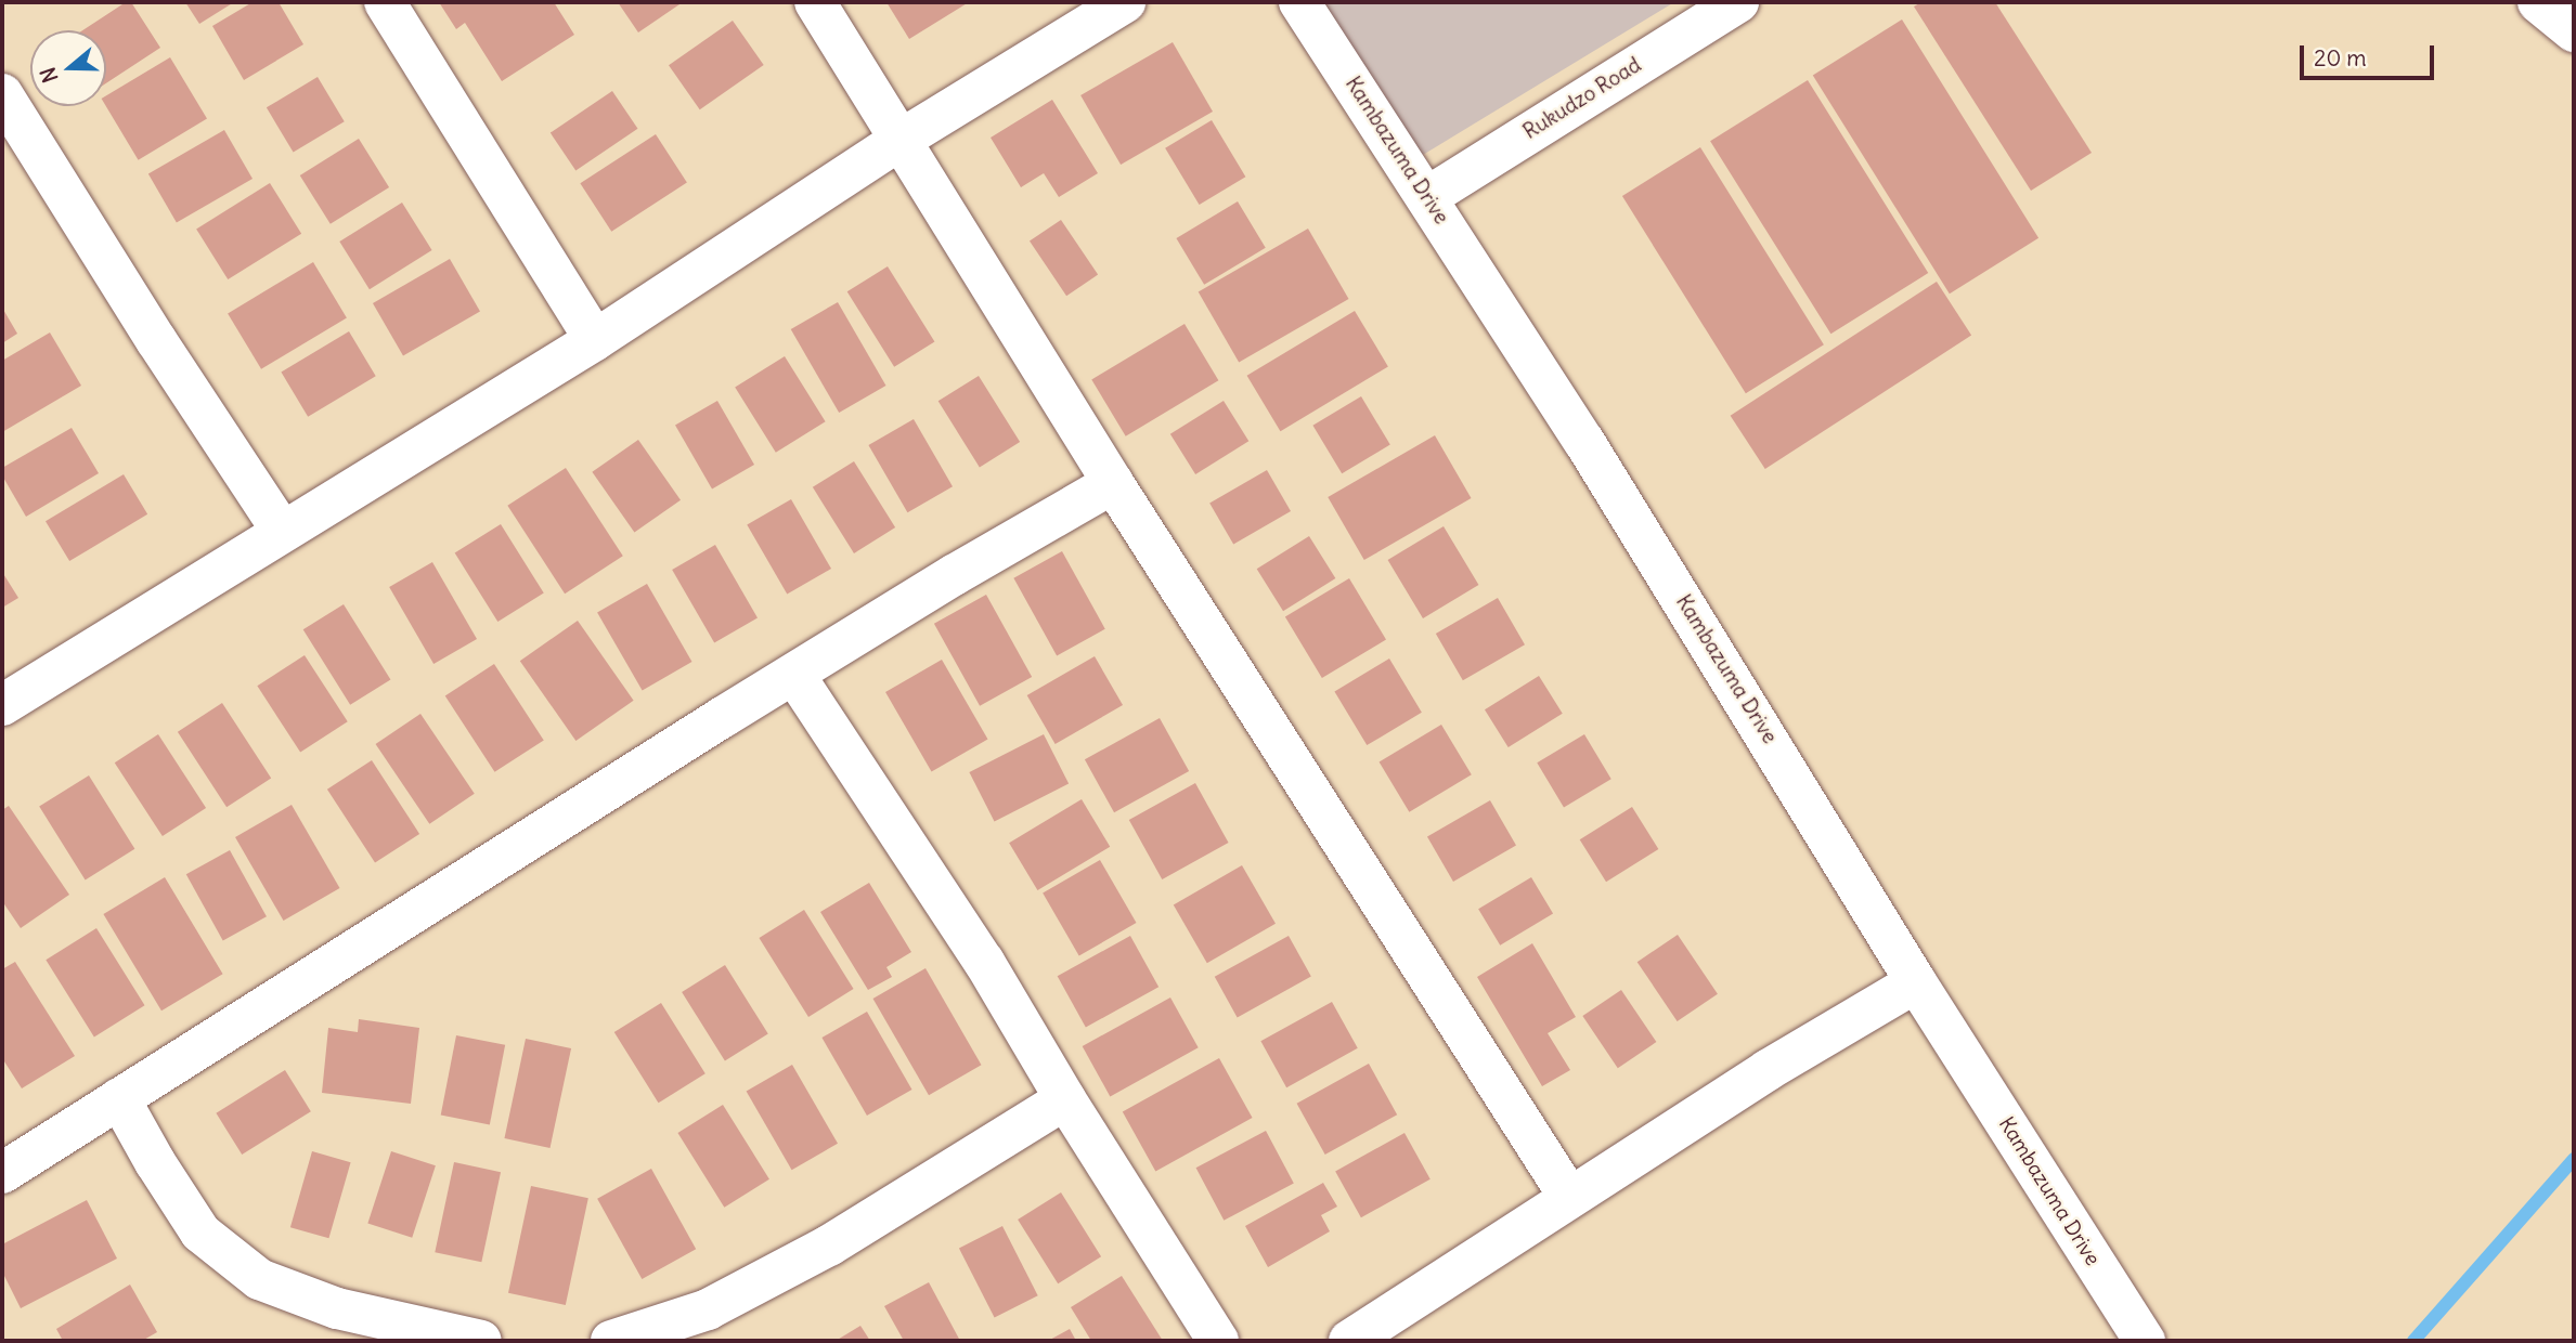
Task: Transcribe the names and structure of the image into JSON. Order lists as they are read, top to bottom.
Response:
{
  "streets": {
    "street": ["Rukudzo Road", "Kambazuma Drive"]
  },
  "crossings": [
    ["Rukudzo Road", "Kambazuma Drive"]
  ],
  "scale_bar": "20 m",
  "north": "left"
}
